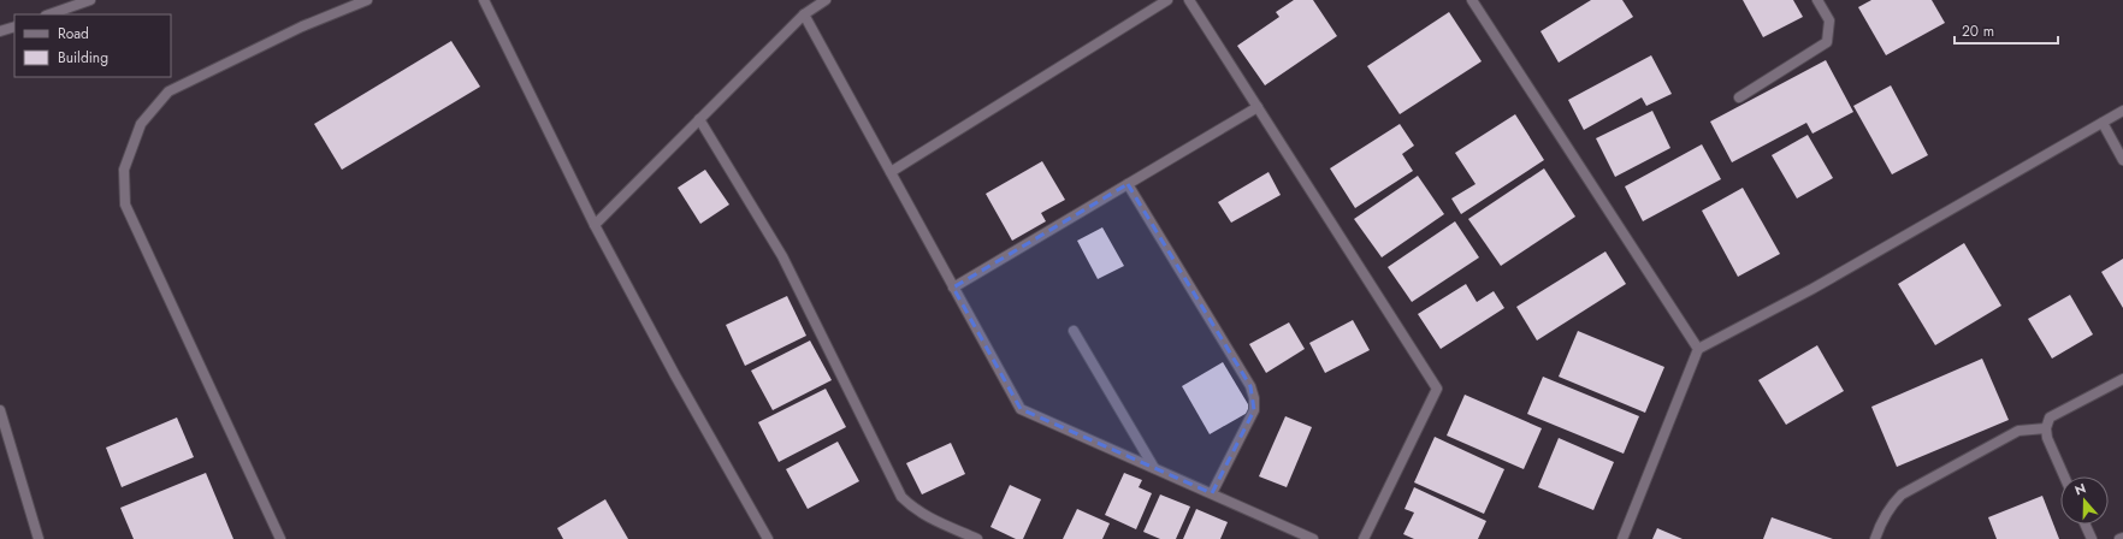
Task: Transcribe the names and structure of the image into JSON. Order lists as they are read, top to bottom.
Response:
{
  "legend": ["Road", "Building"],
  "scale_bar": "20 m",
  "north": "top"
}
